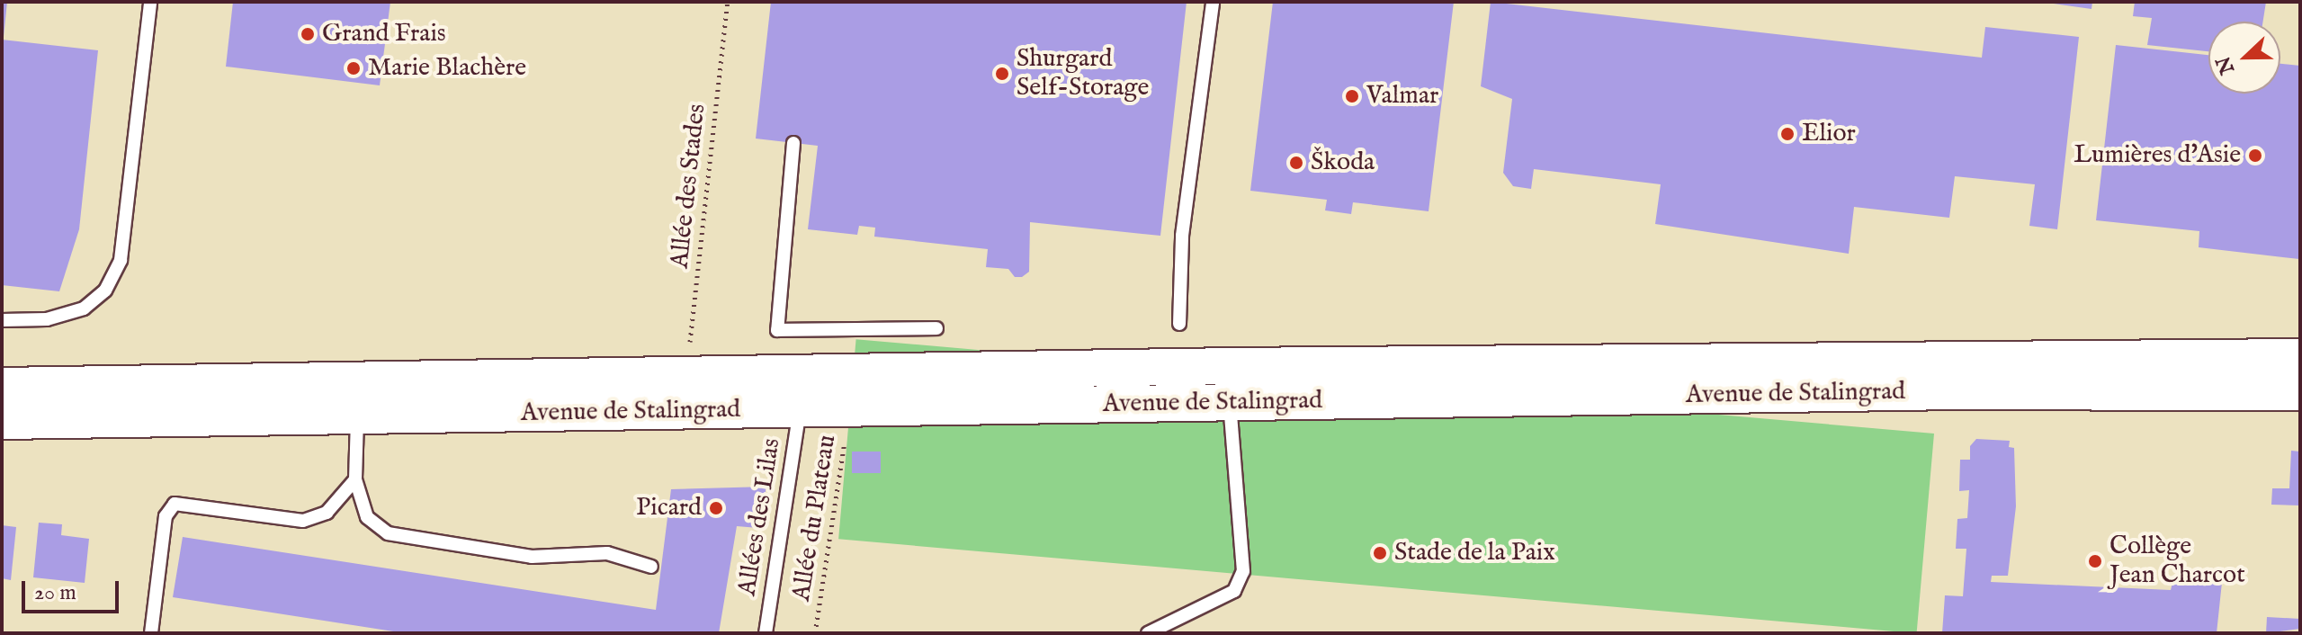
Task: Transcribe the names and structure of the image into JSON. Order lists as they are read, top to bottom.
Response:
{
  "streets": {
    "main road": ["Avenue de Stalingrad"],
    "lane": ["Allées des Lilas"],
    "path": ["Allée des Stades", "Allée du Plateau"]
  },
  "crossings": [
    ["Allée des Stades", "Avenue de Stalingrad"],
    ["Avenue de Stalingrad", "Allées des Lilas"],
    ["Avenue de Stalingrad", "Allée du Plateau"]
  ],
  "places": [
    "Grand Frais",
    "Marie Blachère",
    "Shurgard Self-Storage",
    "Valmar",
    "Elior",
    "Lumières d'Asie",
    "Škoda",
    "Picard",
    "Stade de la Paix",
    "Collège Jean Charcot"
  ],
  "scale_bar": "20 m",
  "north": "left"
}
